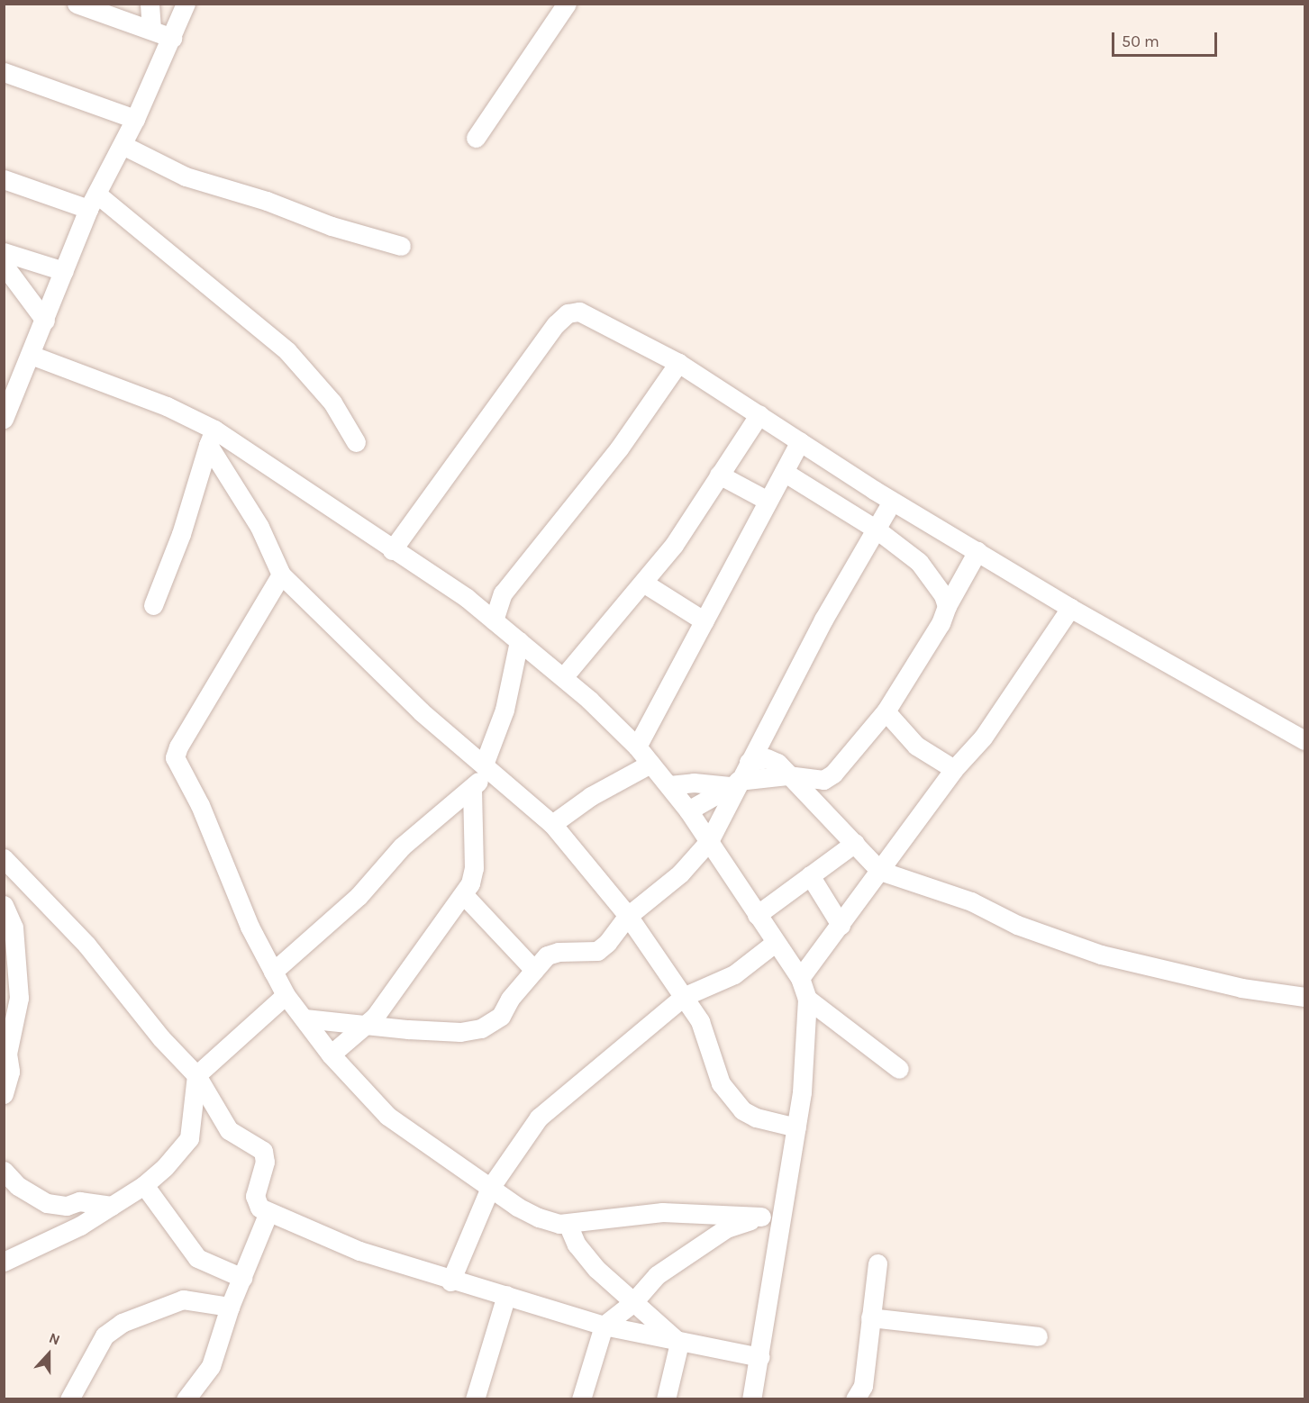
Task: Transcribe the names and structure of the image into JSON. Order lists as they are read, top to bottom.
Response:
{
  "scale_bar": "50 m",
  "north": "top"
}
